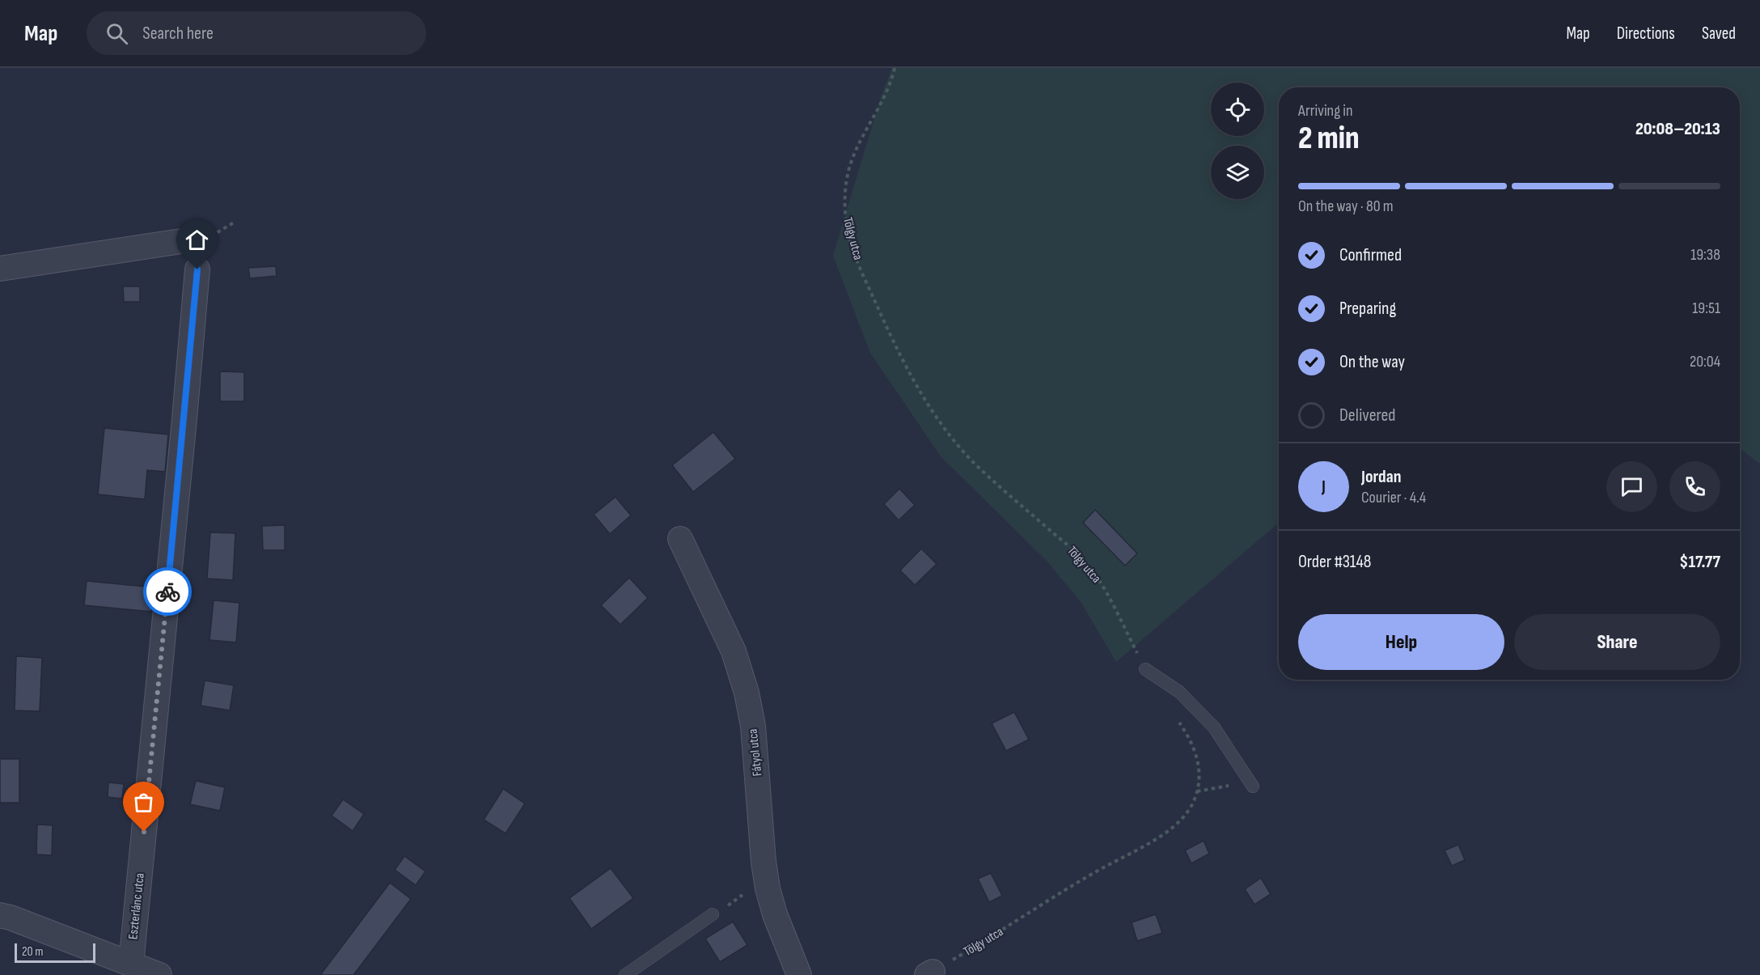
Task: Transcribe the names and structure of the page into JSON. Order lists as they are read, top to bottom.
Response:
{
  "streets": {
    "street": ["Fátyol utca", "Eszterlánc utca"],
    "path": ["Tölgy utca"]
  },
  "scale_bar": "20 m",
  "page": {
    "header": "Map",
    "search": "Search here",
    "nav": ["Map", "Directions", "Saved"],
    "heading": ["2 min", "Arriving in", "20:08–20:13"],
    "panel": [
      "Jordan",
      "Courier · 4.4",
      "Order #3148",
      "$17.77"
    ],
    "bar": "On the way · 80 m",
    "list": [
      ["Confirmed", "19:38"],
      ["Preparing", "19:51"],
      ["On the way", "20:04"],
      "Delivered"
    ],
    "round": "J",
    "buttons": ["Help", "Share"],
    "scale": "20 m"
  }
}
